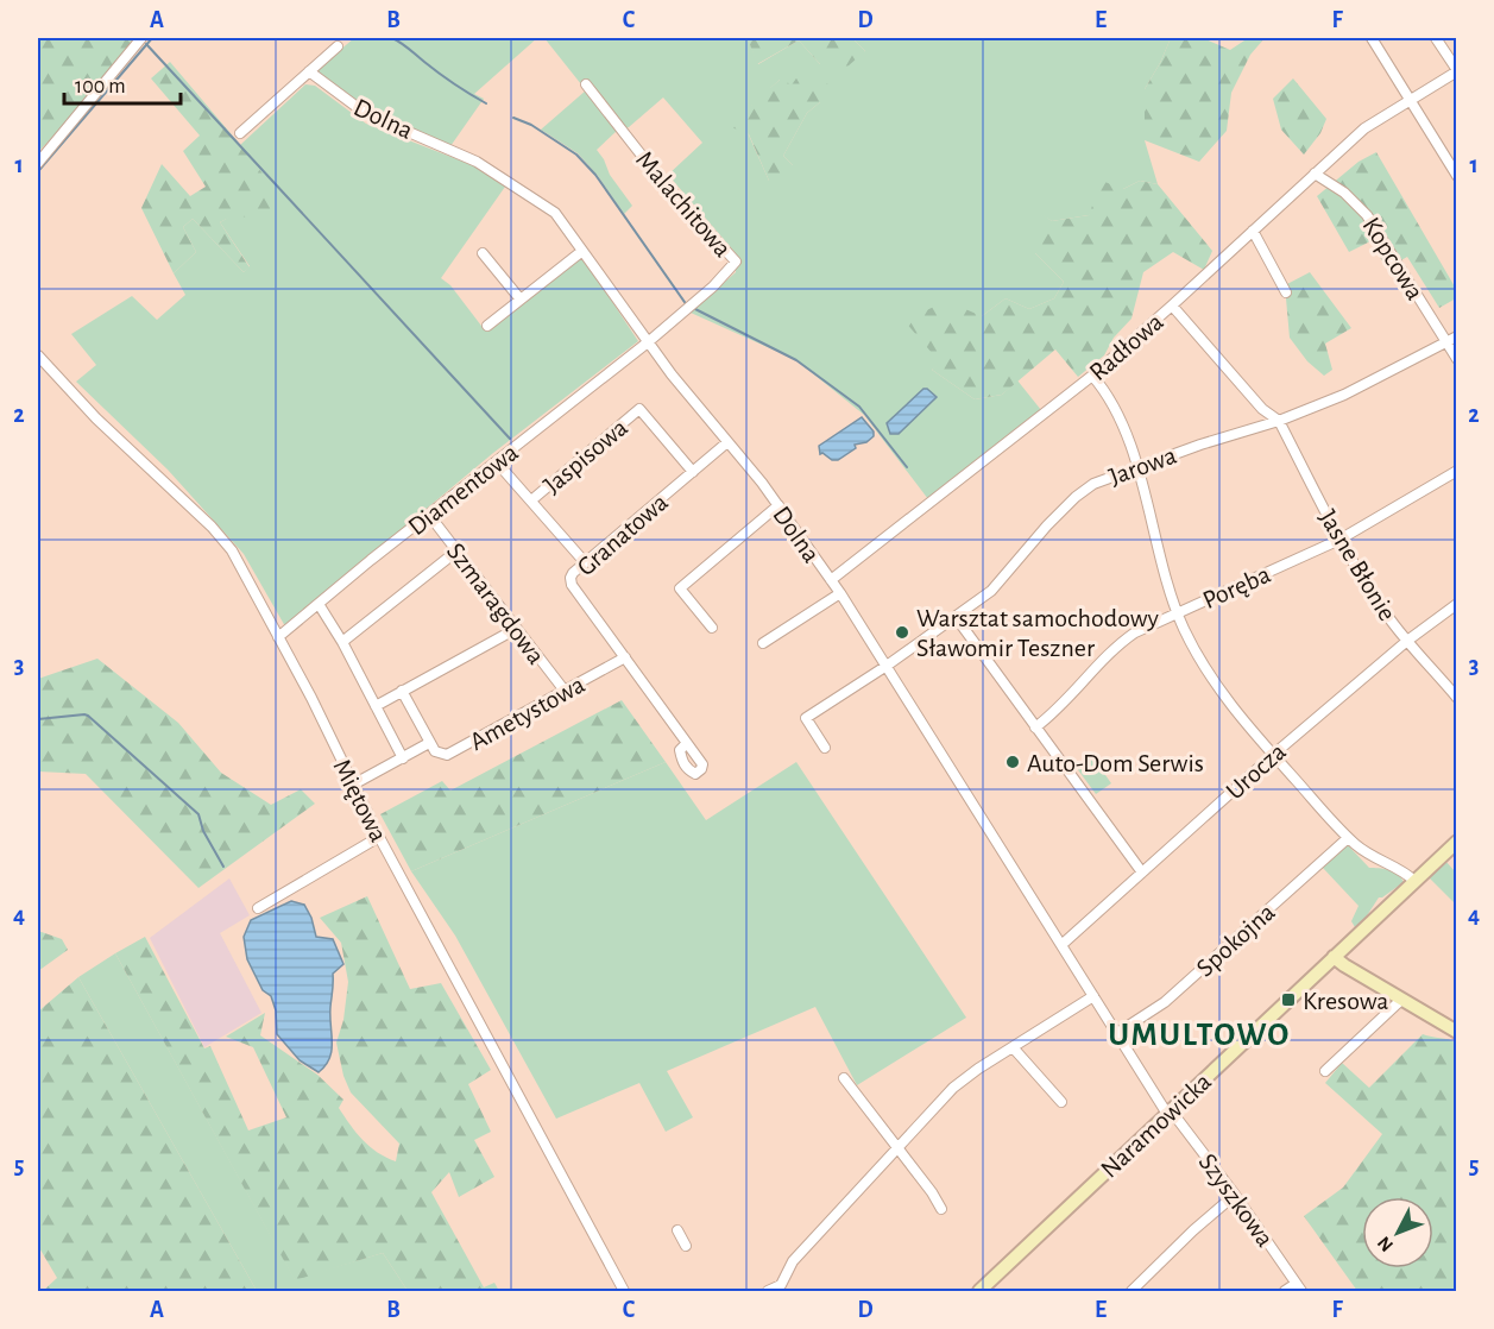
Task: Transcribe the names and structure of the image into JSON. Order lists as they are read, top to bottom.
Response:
{
  "streets": {
    "street": [
      "Dolna",
      "Malachitowa",
      "Kopcowa",
      "Radłowa",
      "Jaspisowa",
      "Jarowa",
      "Diamentowa",
      "Granatowa",
      "Jasne Błonie",
      "Poręba",
      "Szmaragdowa",
      "Ametystowa",
      "Urocza",
      "Miętowa",
      "Spokojna",
      "Naramowicka",
      "Szyszkowa"
    ]
  },
  "crossings": [
    ["Dolna", "Malachitowa"],
    ["Dolna", "Radłowa"],
    ["Dolna", "Jarowa"],
    ["Dolna", "Diamentowa"],
    ["Dolna", "Granatowa"],
    ["Dolna", "Urocza"],
    ["Dolna", "Spokojna"],
    ["Dolna", "Naramowicka"],
    ["Dolna", "Szyszkowa"],
    ["Malachitowa", "Diamentowa"],
    ["Kopcowa", "Radłowa"],
    ["Kopcowa", "Jarowa"],
    ["Jaspisowa", "Granatowa"],
    ["Jarowa", "Jasne Błonie"],
    ["Diamentowa", "Szmaragdowa"],
    ["Diamentowa", "Miętowa"],
    ["Granatowa", "Ametystowa"],
    ["Jasne Błonie", "Poręba"],
    ["Jasne Błonie", "Urocza"],
    ["Szmaragdowa", "Ametystowa"],
    ["Naramowicka", "Szyszkowa"]
  ],
  "districts": ["UMULTOWO"],
  "places": {
    "other": ["Warsztat samochodowy Sławomir Teszner", "Auto-Dom Serwis"],
    "transit": ["Kresowa"]
  },
  "scale_bar": "100 m",
  "north": "bottom left",
  "grid": {
    "columns": [
      "A",
      "B",
      "C",
      "D",
      "E",
      "F"
    ],
    "rows": [
      "1",
      "2",
      "3",
      "4",
      "5"
    ]
  }
}
